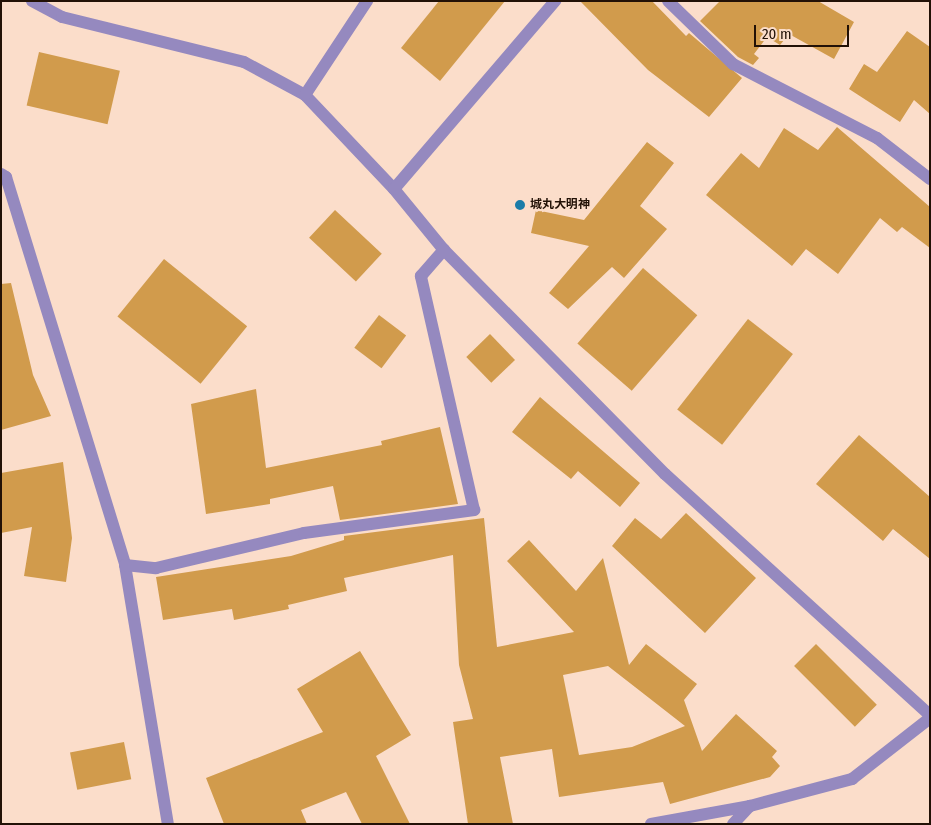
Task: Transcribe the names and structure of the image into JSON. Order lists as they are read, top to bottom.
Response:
{
  "places": ["城丸大明神"],
  "scale_bar": "20 m"
}
